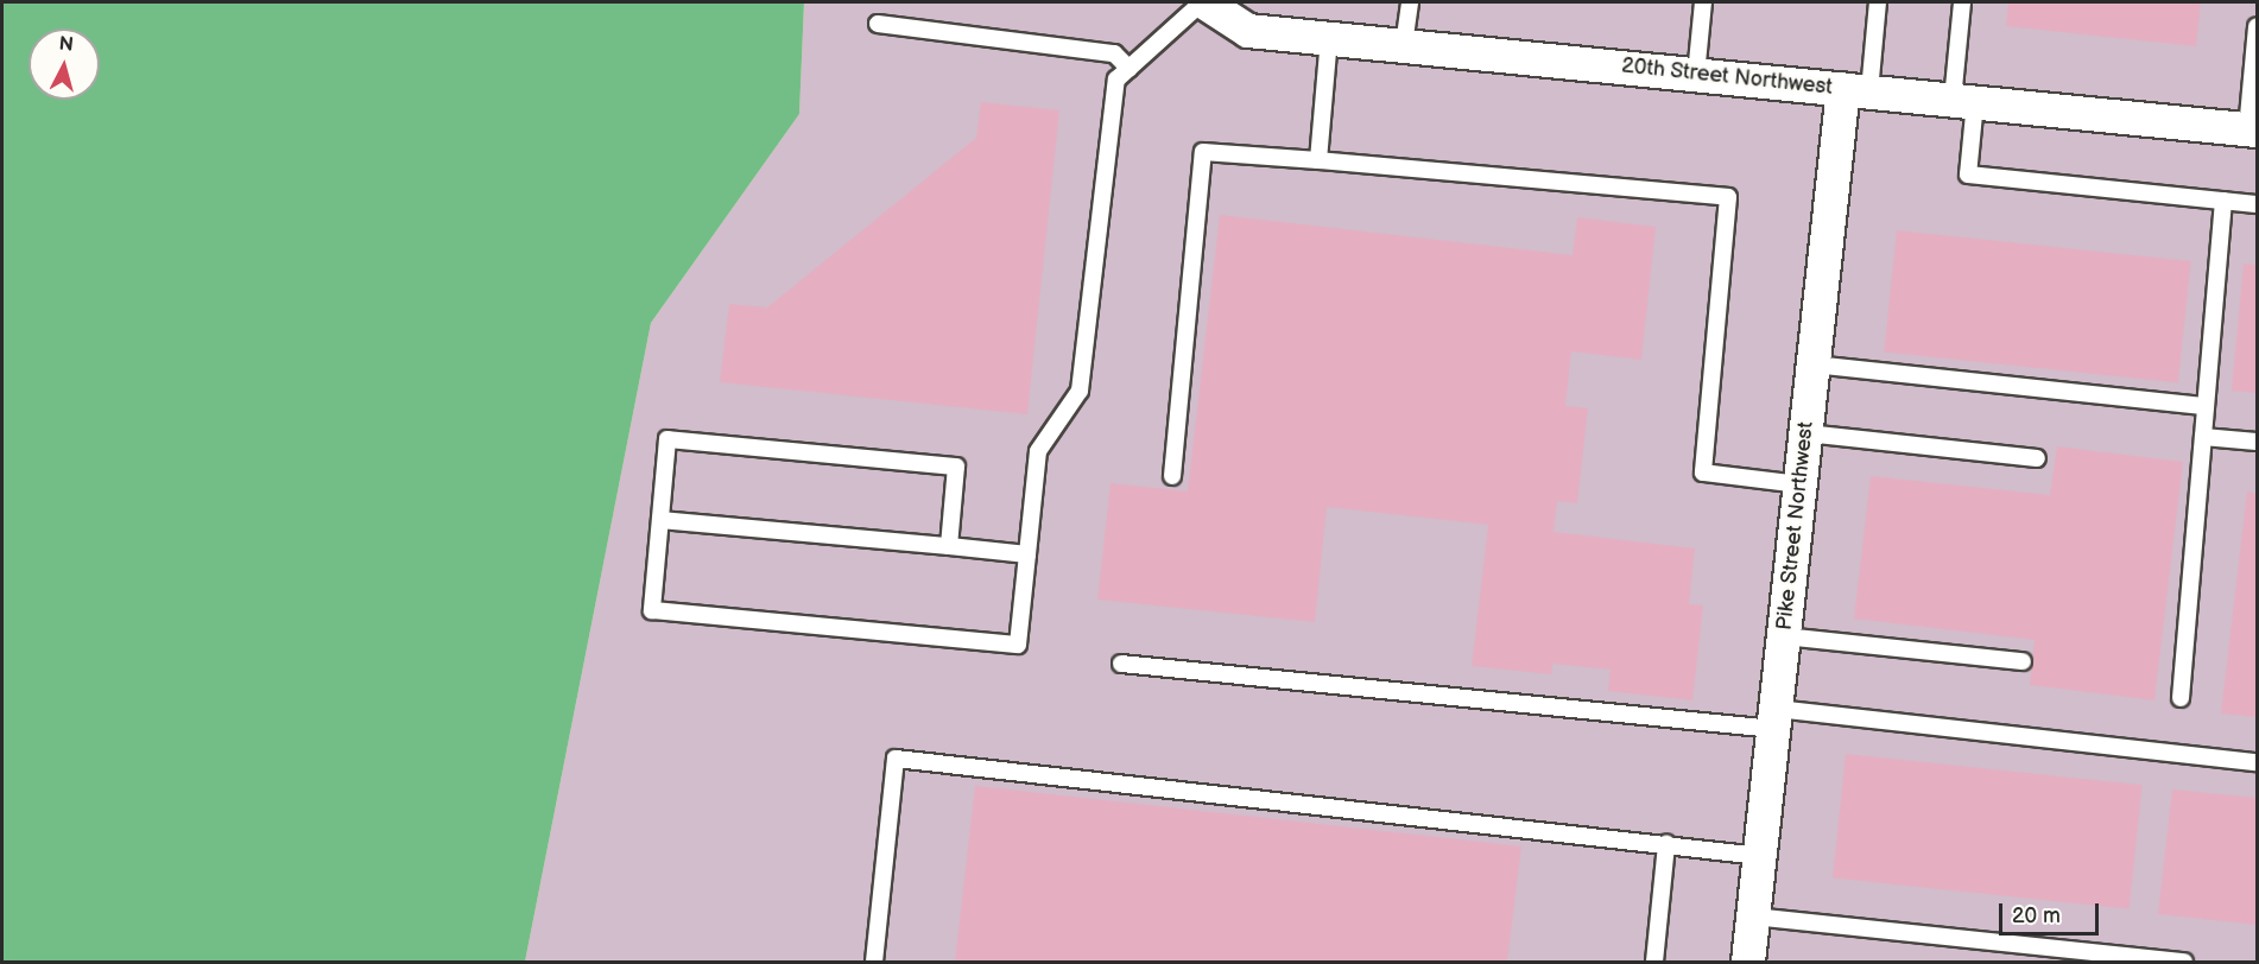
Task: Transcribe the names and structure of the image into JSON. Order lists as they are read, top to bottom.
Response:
{
  "streets": {
    "street": ["20th Street Northwest", "Pike Street Northwest"]
  },
  "crossings": [
    ["20th Street Northwest", "Pike Street Northwest"]
  ],
  "scale_bar": "20 m",
  "north": "top"
}
